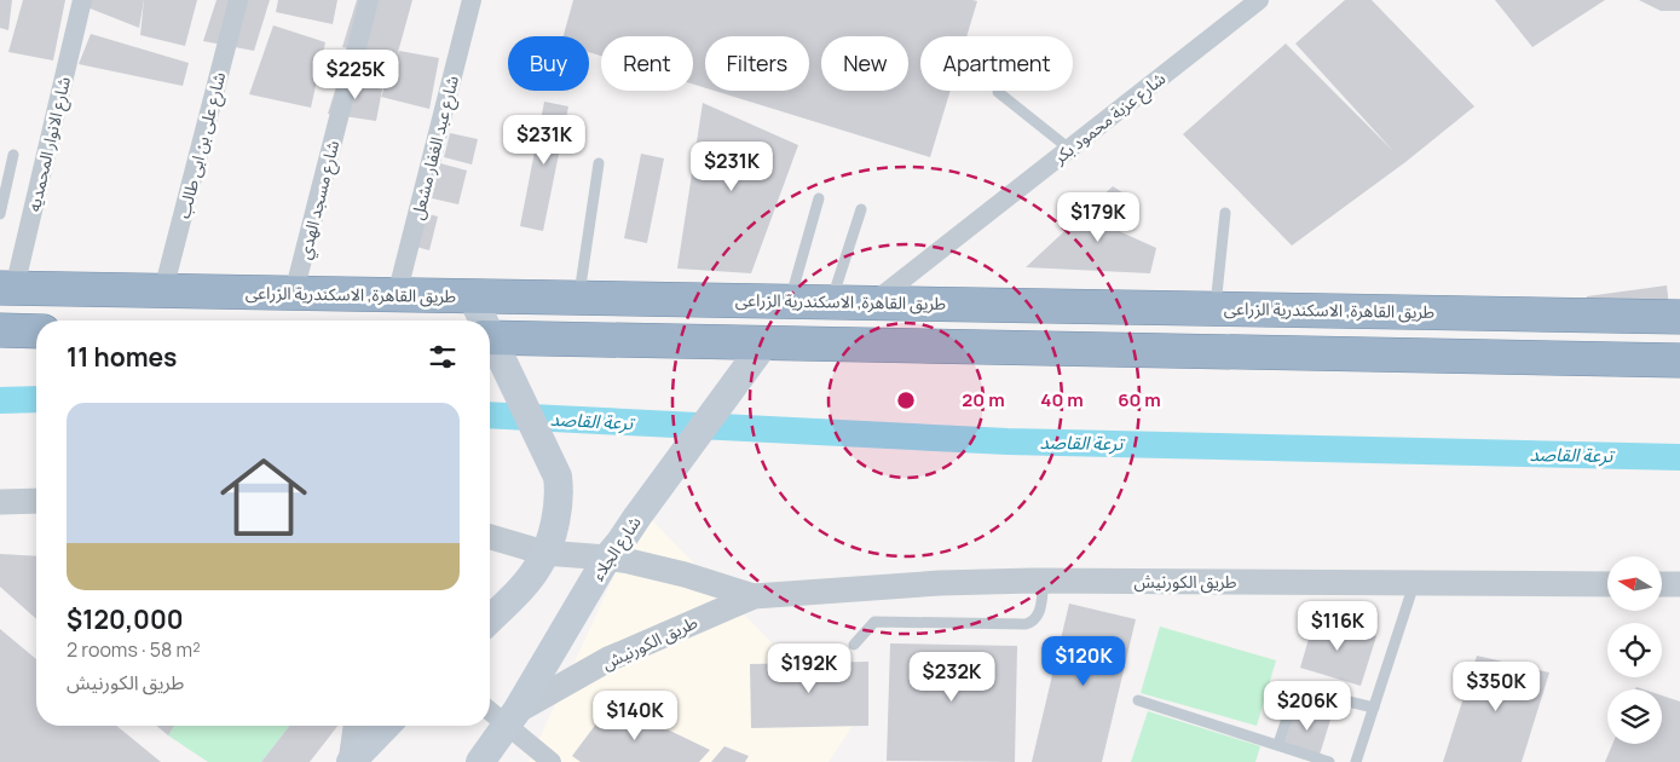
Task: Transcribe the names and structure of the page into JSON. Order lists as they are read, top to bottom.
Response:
{
  "streets": {
    "highway": ["طريق القاهرة, الاسكندرية الزراعى"],
    "main road": ["شارع الجلاء"],
    "street": [
      "شارع عزبة محمود بكر",
      "شارع الانوار المحمديه",
      "شارع على بن ابى طالب",
      "شارع عبد الغفار مشعل",
      "شارع مسجد الهدي",
      "طريق الكورنيش"
    ]
  },
  "crossings": [
    ["شارع عزبة محمود بكر", "طريق القاهرة, الاسكندرية الزراعى"],
    ["شارع الانوار المحمديه", "طريق القاهرة, الاسكندرية الزراعى"],
    ["شارع على بن ابى طالب", "طريق القاهرة, الاسكندرية الزراعى"],
    ["شارع عبد الغفار مشعل", "طريق القاهرة, الاسكندرية الزراعى"],
    ["شارع مسجد الهدي", "طريق القاهرة, الاسكندرية الزراعى"],
    ["شارع الجلاء", "طريق الكورنيش"]
  ],
  "water": ["ترعة القاصد"],
  "north": "left",
  "page": {
    "chip": [
      "Buy",
      "Rent",
      "Filters",
      "New",
      "Apartment"
    ],
    "price": [
      "$225K",
      "$231K",
      "$231K",
      "$179K",
      "$116K",
      "$120K",
      "$192K",
      "$232K",
      "$350K",
      "$206K",
      "$140K"
    ],
    "heading": "11 homes",
    "list": [
      {
        "name": "$120,000",
        "note": "2 rooms · 58 m² · طريق الكورنيش"
      }
    ]
  },
  "rings": ["20 m", "40 m", "60 m"]
}
